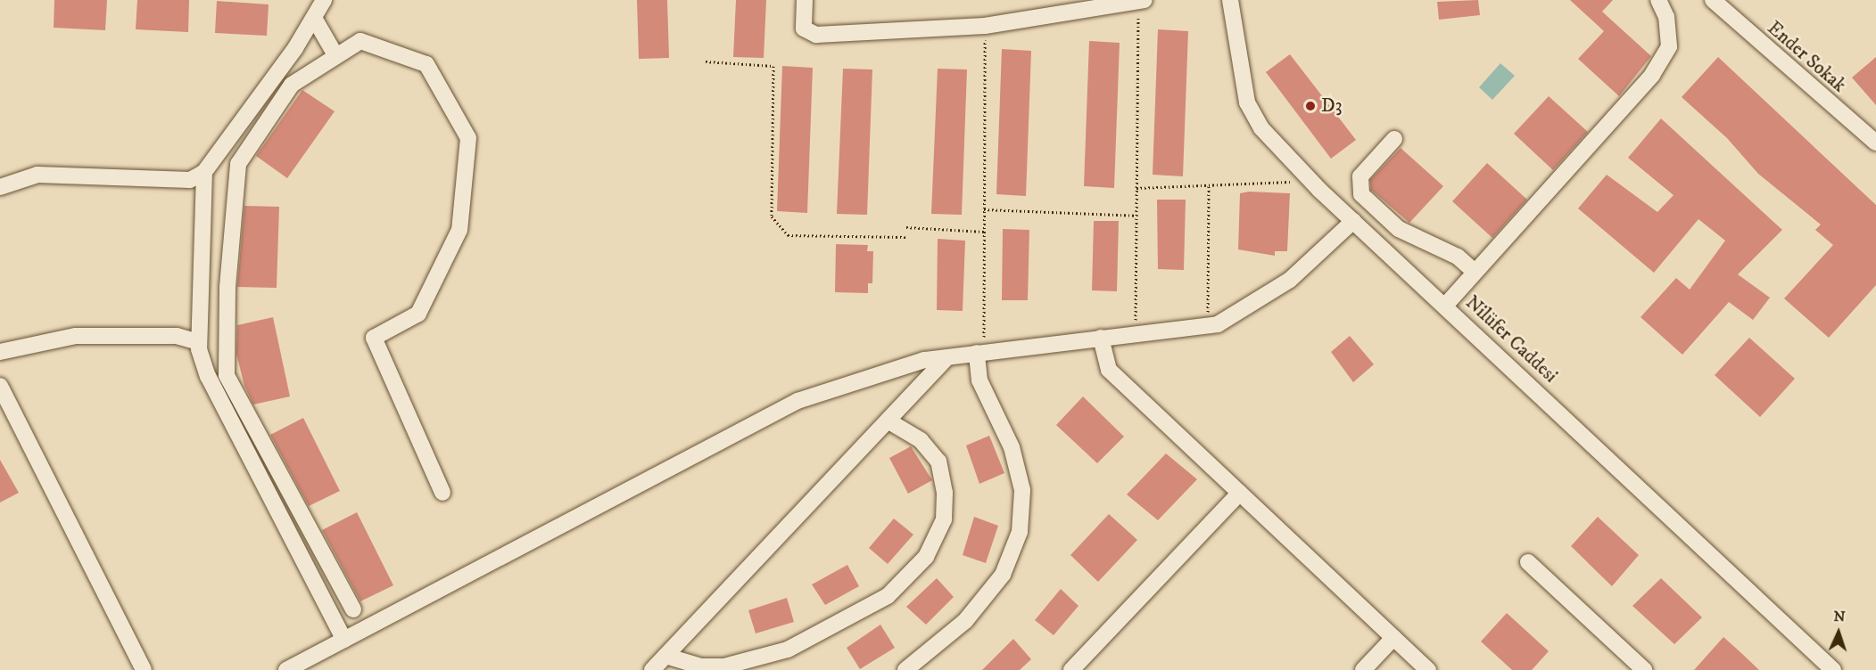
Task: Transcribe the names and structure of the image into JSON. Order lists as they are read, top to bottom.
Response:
{
  "streets": {
    "street": ["Ender Sokak", "Nilüfer Caddesi"]
  },
  "places": ["D3"],
  "north": "top"
}
